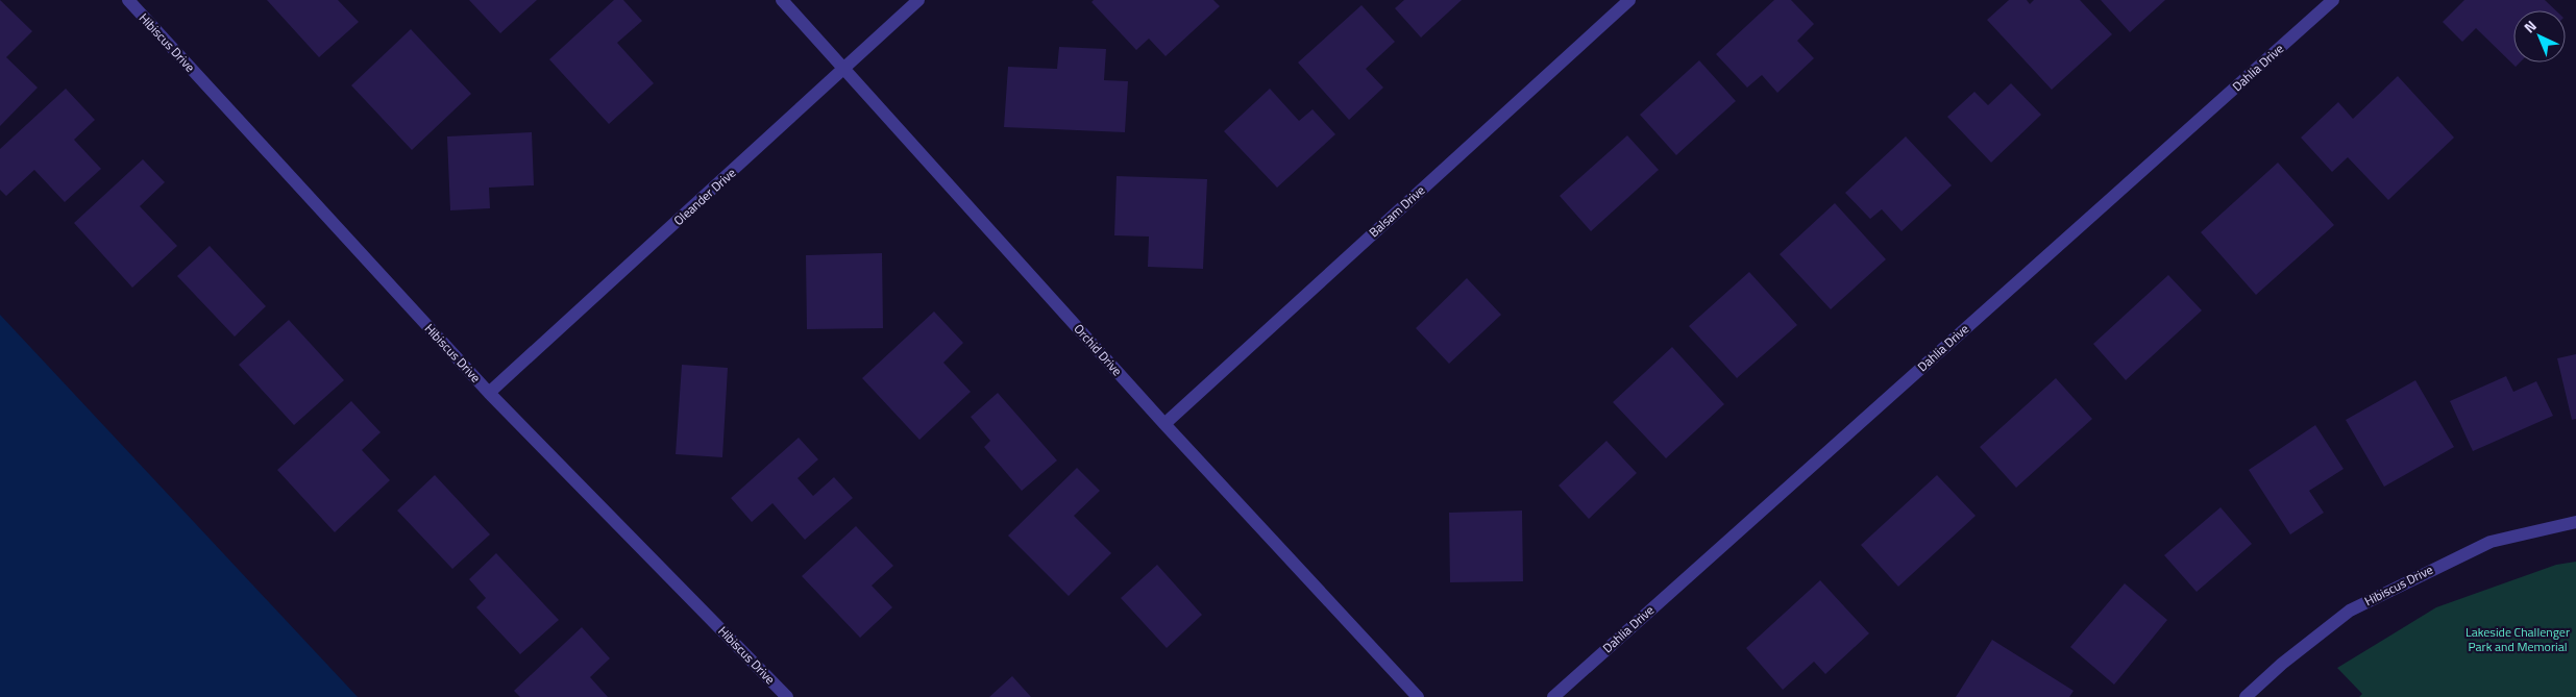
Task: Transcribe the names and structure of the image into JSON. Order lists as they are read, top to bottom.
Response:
{
  "streets": {
    "street": [
      "Hibiscus Drive",
      "Dahlia Drive",
      "Oleander Drive",
      "Balsam Drive",
      "Orchid Drive"
    ]
  },
  "crossings": [
    ["Hibiscus Drive", "Oleander Drive"],
    ["Oleander Drive", "Orchid Drive"],
    ["Balsam Drive", "Orchid Drive"]
  ],
  "parks": ["Lakeside Challenger Park and Memorial"],
  "north": "top left"
}
